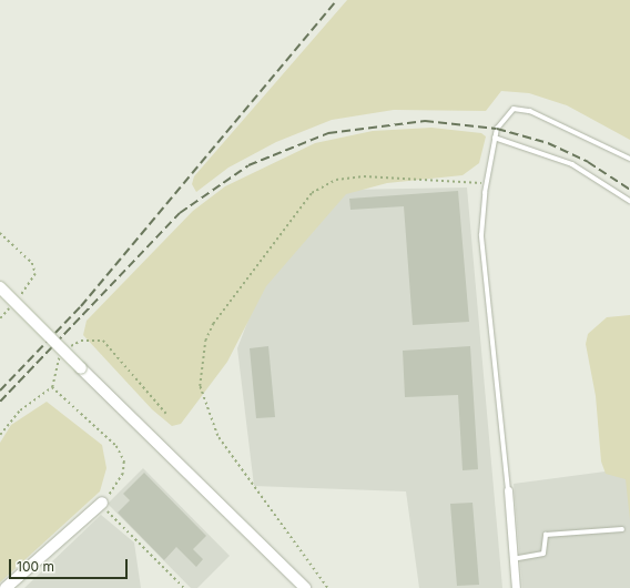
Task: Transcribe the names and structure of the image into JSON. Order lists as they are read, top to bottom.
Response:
{
  "scale_bar": "100 m"
}
